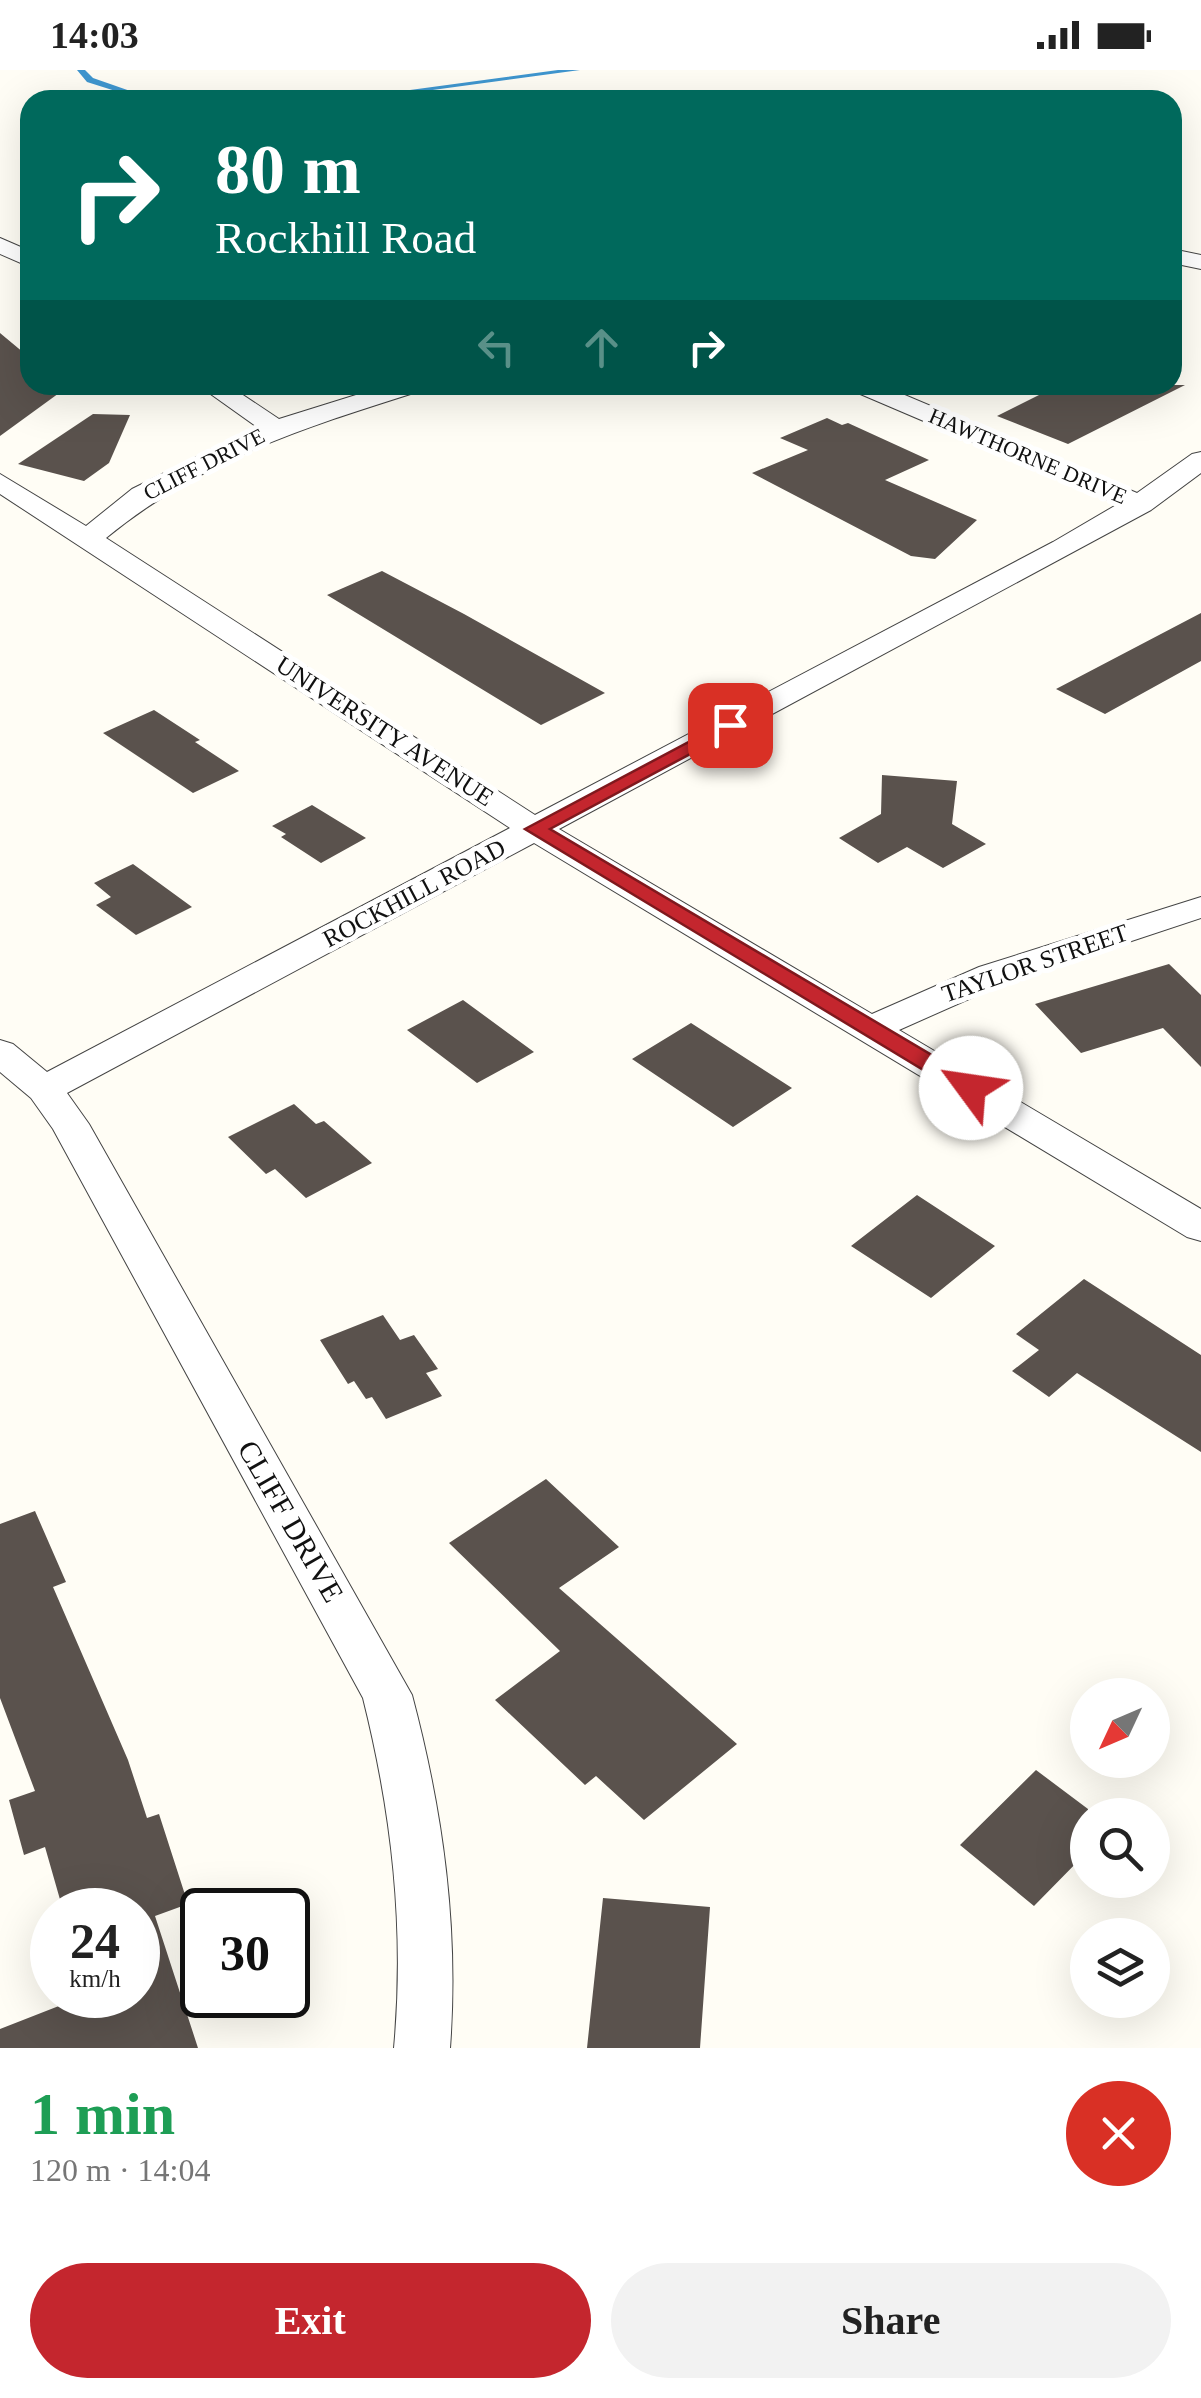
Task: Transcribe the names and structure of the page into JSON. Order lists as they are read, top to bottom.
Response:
{
  "streets": {
    "street": [
      "HAWTHORNE DRIVE",
      "CLIFF DRIVE",
      "UNIVERSITY AVENUE",
      "ROCKHILL ROAD",
      "TAYLOR STREET"
    ]
  },
  "crossings": [
    ["HAWTHORNE DRIVE", "ROCKHILL ROAD"],
    ["CLIFF DRIVE", "UNIVERSITY AVENUE"],
    ["CLIFF DRIVE", "ROCKHILL ROAD"],
    ["UNIVERSITY AVENUE", "ROCKHILL ROAD"],
    ["UNIVERSITY AVENUE", "TAYLOR STREET"]
  ],
  "north": "bottom left",
  "page": {
    "status": "14:03",
    "turn": ["80 m", "Rockhill Road"],
    "speed": "24 km/h",
    "limit": "30",
    "heading": ["1 min", "120 m · 14:04"],
    "buttons": ["Exit", "Share"]
  }
}
